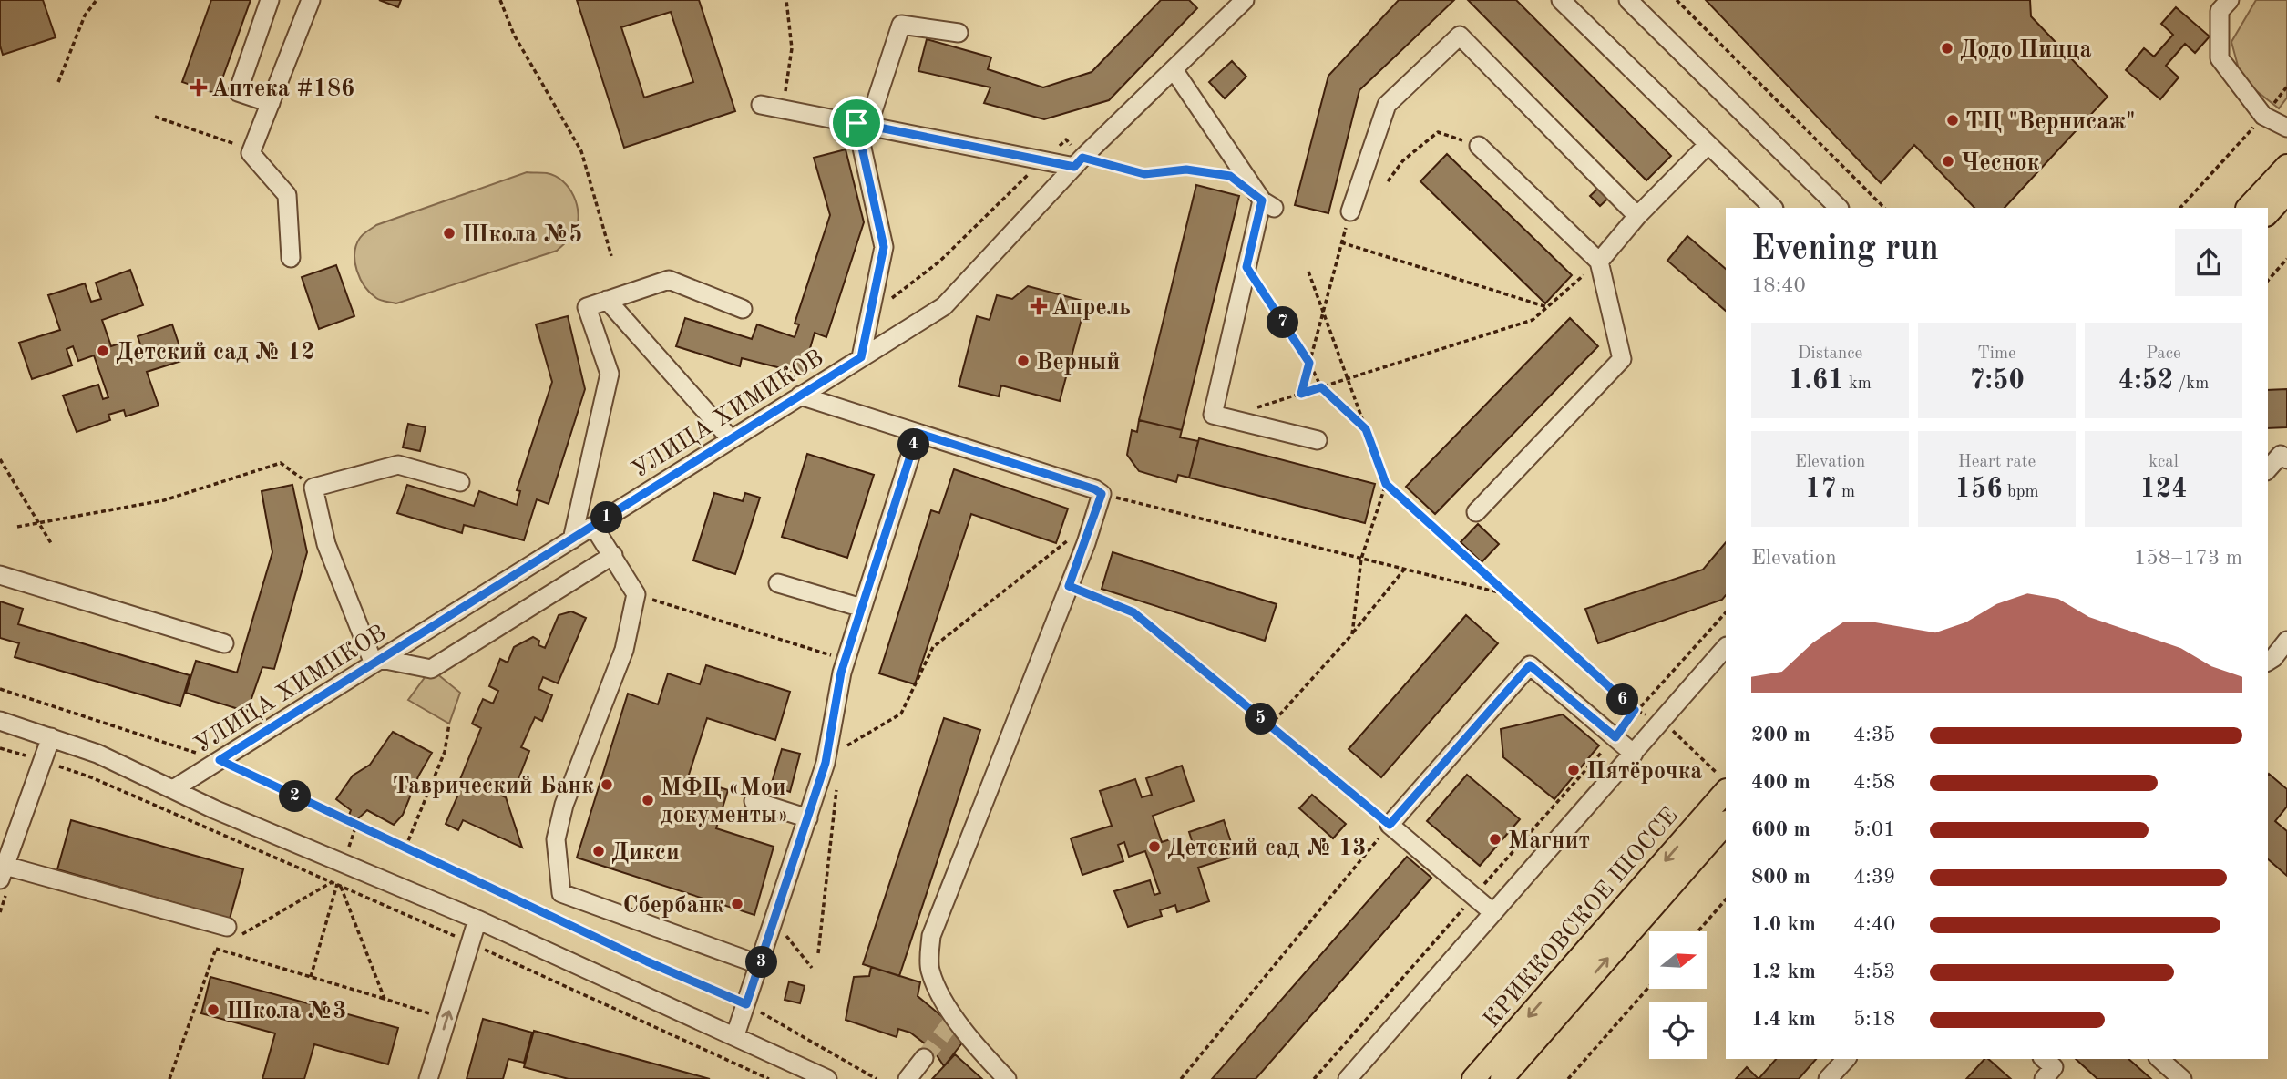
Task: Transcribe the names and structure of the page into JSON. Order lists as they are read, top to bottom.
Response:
{
  "streets": {
    "main road": ["КРИККОВСКОЕ ШОССЕ"],
    "street": ["УЛИЦА ХИМИКОВ"]
  },
  "places": {
    "other": [
      "Додо Пицца",
      "ТЦ \"Вернисаж\"",
      "Чеснок",
      "Школа №5",
      "Детский сад № 12",
      "Верный",
      "Пятёрочка",
      "Таврический Банк",
      "МФЦ «Мои документы»",
      "Магнит",
      "Детский сад № 13",
      "Дикси",
      "Сбербанк",
      "Школа №3"
    ],
    "health": ["Аптека #186", "Апрель"]
  },
  "north": "right",
  "page": {
    "heading": ["Evening run", "18:40"],
    "pins": [
      "7",
      "4",
      "1",
      "6",
      "5",
      "2",
      "3"
    ],
    "stats": [
      ["Distance", "1.61 km"],
      ["Time", "7:50"],
      ["Pace", "4:52 /km"],
      ["Elevation", "17 m"],
      ["Heart rate", "156 bpm"],
      ["kcal", "124"]
    ],
    "chart": ["Elevation", "158–173 m"],
    "list": [
      {
        "name": "200 m",
        "note": "4:35"
      },
      {
        "name": "400 m",
        "note": "4:58"
      },
      {
        "name": "600 m",
        "note": "5:01"
      },
      {
        "name": "800 m",
        "note": "4:39"
      },
      {
        "name": "1.0 km",
        "note": "4:40"
      },
      {
        "name": "1.2 km",
        "note": "4:53"
      },
      {
        "name": "1.4 km",
        "note": "5:18"
      }
    ]
  }
}
